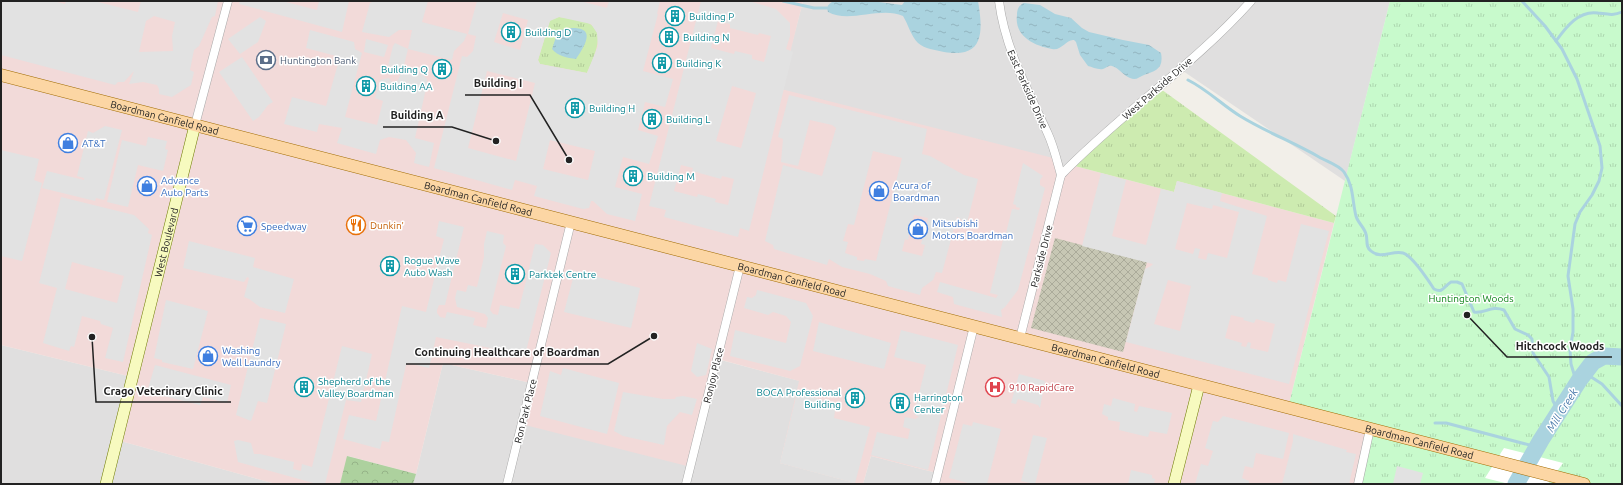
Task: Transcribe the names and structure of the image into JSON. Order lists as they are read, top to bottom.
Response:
{
  "streets": {
    "main road": ["Boardman Canfield Road"],
    "street": [
      "West Parkside Drive",
      "East Parkside Drive",
      "West Boulevard",
      "Parkside Drive",
      "Ronjoy Place",
      "Ron Park Place"
    ]
  },
  "crossings": [
    ["West Parkside Drive", "East Parkside Drive"],
    ["West Parkside Drive", "Parkside Drive"],
    ["East Parkside Drive", "Parkside Drive"],
    ["Boardman Canfield Road", "West Boulevard"],
    ["Boardman Canfield Road", "Parkside Drive"],
    ["Boardman Canfield Road", "Ronjoy Place"],
    ["Boardman Canfield Road", "Ron Park Place"]
  ],
  "water": ["Mill Creek"],
  "parks": ["Huntington Woods"],
  "places": {
    "building": [
      "Building P",
      "Building D",
      "Building N",
      "Building K",
      "Building Q",
      "Building AA",
      "Building H",
      "Building L",
      "Building M",
      "Rogue Wave Auto Wash",
      "Parktek Centre",
      "Shepherd of the Valley Boardman",
      "BOCA Professional Building",
      "Harrington Center"
    ],
    "bank": ["Huntington Bank"],
    "other": [
      "Building A",
      "Building I",
      "Hitchcock Woods",
      "Continuing Healthcare of Boardman",
      "Crago Veterinary Clinic"
    ],
    "shop": [
      "AT&T",
      "Advance Auto Parts",
      "Acura of Boardman",
      "Mitsubishi Motors Boardman",
      "Washing Well Laundry"
    ],
    "restaurant": ["Dunkin'"],
    "supermarket": ["Speedway"],
    "hospital": ["910 RapidCare"]
  }
}
